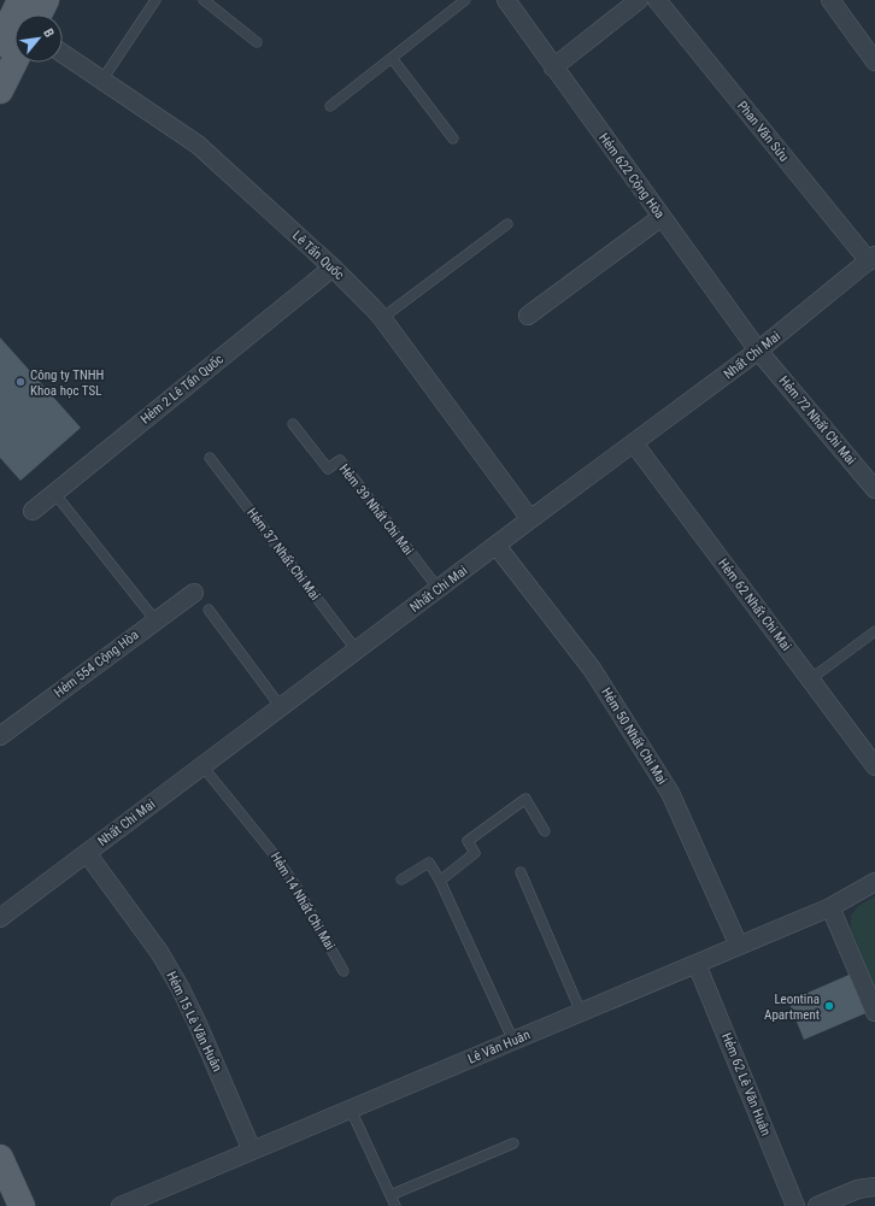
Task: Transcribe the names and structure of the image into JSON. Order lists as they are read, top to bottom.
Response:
{
  "streets": {
    "street": [
      "Phan Văn Sửu",
      "Hẻm 622 Cộng Hòa",
      "Lê Tấn Quốc",
      "Nhất Chi Mai",
      "Hẻm 2 Lê Tấn Quốc",
      "Hẻm 72 Nhất Chi Mai",
      "Hẻm 62 Nhất Chi Mai",
      "Hẻm 554 Cộng Hòa",
      "Hẻm 50 Nhất Chi Mai",
      "Hẻm 15 Lê Văn Huân",
      "Lê Văn Huân",
      "Hẻm 62 Lê Văn Huân"
    ],
    "lane": ["Hẻm 39 Nhất Chi Mai", "Hẻm 37 Nhất Chi Mai", "Hẻm 14 Nhất Chi Mai"]
  },
  "crossings": [
    ["Phan Văn Sửu", "Nhất Chi Mai"],
    ["Hẻm 622 Cộng Hòa", "Nhất Chi Mai"],
    ["Hẻm 622 Cộng Hòa", "Hẻm 72 Nhất Chi Mai"],
    ["Lê Tấn Quốc", "Nhất Chi Mai"],
    ["Lê Tấn Quốc", "Hẻm 2 Lê Tấn Quốc"],
    ["Nhất Chi Mai", "Hẻm 72 Nhất Chi Mai"],
    ["Nhất Chi Mai", "Hẻm 39 Nhất Chi Mai"],
    ["Nhất Chi Mai", "Hẻm 37 Nhất Chi Mai"],
    ["Nhất Chi Mai", "Hẻm 62 Nhất Chi Mai"],
    ["Nhất Chi Mai", "Hẻm 50 Nhất Chi Mai"],
    ["Nhất Chi Mai", "Hẻm 14 Nhất Chi Mai"],
    ["Nhất Chi Mai", "Hẻm 15 Lê Văn Huân"],
    ["Hẻm 50 Nhất Chi Mai", "Lê Văn Huân"],
    ["Hẻm 15 Lê Văn Huân", "Lê Văn Huân"],
    ["Lê Văn Huân", "Hẻm 62 Lê Văn Huân"]
  ],
  "places": ["Công ty TNHH Khoa học TSL", "Leontina Apartment"],
  "north": "top right"
}
